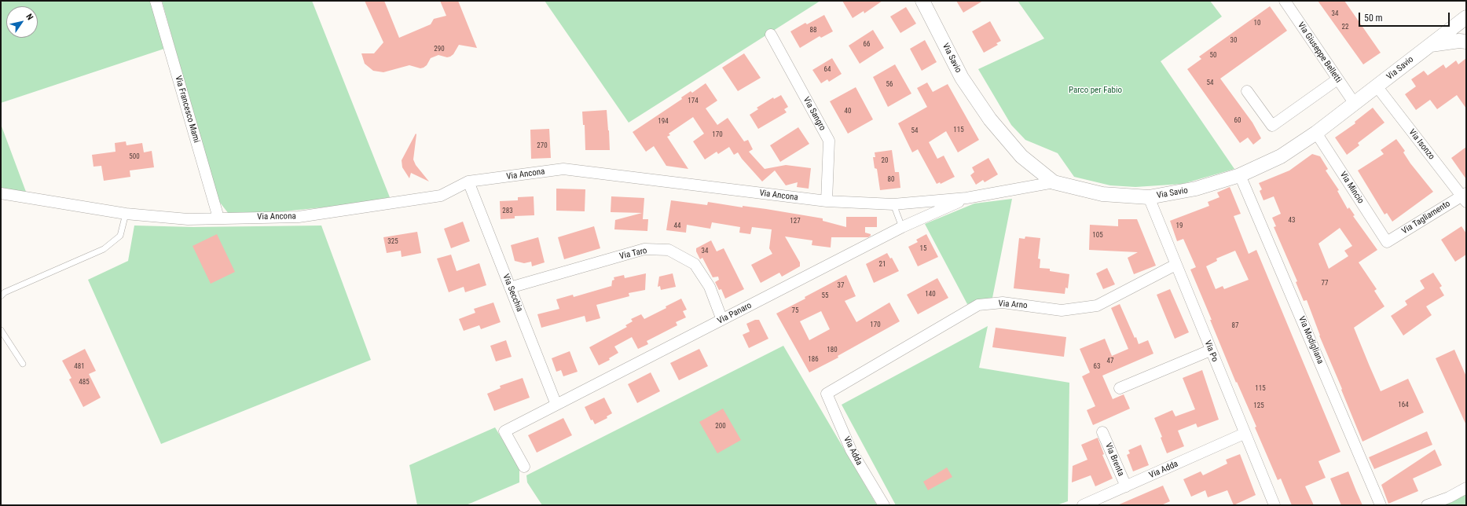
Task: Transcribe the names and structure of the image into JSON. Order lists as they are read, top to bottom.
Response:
{
  "streets": {
    "street": [
      "Via Giuseppe Belletti",
      "Via Savio",
      "Via Francesco Mami",
      "Via Sangro",
      "Via Isonzo",
      "Via Ancona",
      "Via Mincio",
      "Via Tagliamento",
      "Via Taro",
      "Via Secchia",
      "Via Arno",
      "Via Panaro",
      "Via Modigliana",
      "Via Po",
      "Via Adda",
      "Via Brenta"
    ]
  },
  "crossings": [
    ["Via Giuseppe Belletti", "Via Savio"],
    ["Via Savio", "Via Isonzo"],
    ["Via Savio", "Via Ancona"],
    ["Via Savio", "Via Mincio"],
    ["Via Savio", "Via Modigliana"],
    ["Via Savio", "Via Po"],
    ["Via Francesco Mami", "Via Ancona"],
    ["Via Sangro", "Via Ancona"],
    ["Via Isonzo", "Via Tagliamento"],
    ["Via Ancona", "Via Secchia"],
    ["Via Ancona", "Via Panaro"],
    ["Via Mincio", "Via Tagliamento"],
    ["Via Taro", "Via Secchia"],
    ["Via Taro", "Via Panaro"],
    ["Via Secchia", "Via Panaro"],
    ["Via Arno", "Via Po"],
    ["Via Arno", "Via Adda"],
    ["Via Po", "Via Adda"],
    ["Via Adda", "Via Brenta"]
  ],
  "parks": ["Parco per Fabio"],
  "house_numbers": [
    "34",
    "10",
    "22",
    "88",
    "30",
    "66",
    "290",
    "50",
    "64",
    "54",
    "56",
    "174",
    "40",
    "60",
    "194",
    "115",
    "54",
    "170",
    "270",
    "500",
    "20",
    "80",
    "283",
    "43",
    "127",
    "44",
    "19",
    "105",
    "325",
    "15",
    "34",
    "21",
    "77",
    "37",
    "140",
    "55",
    "75",
    "170",
    "87",
    "180",
    "186",
    "47",
    "481",
    "63",
    "485",
    "115",
    "164",
    "125",
    "200"
  ],
  "scale_bar": "50 m",
  "north": "top right"
}
